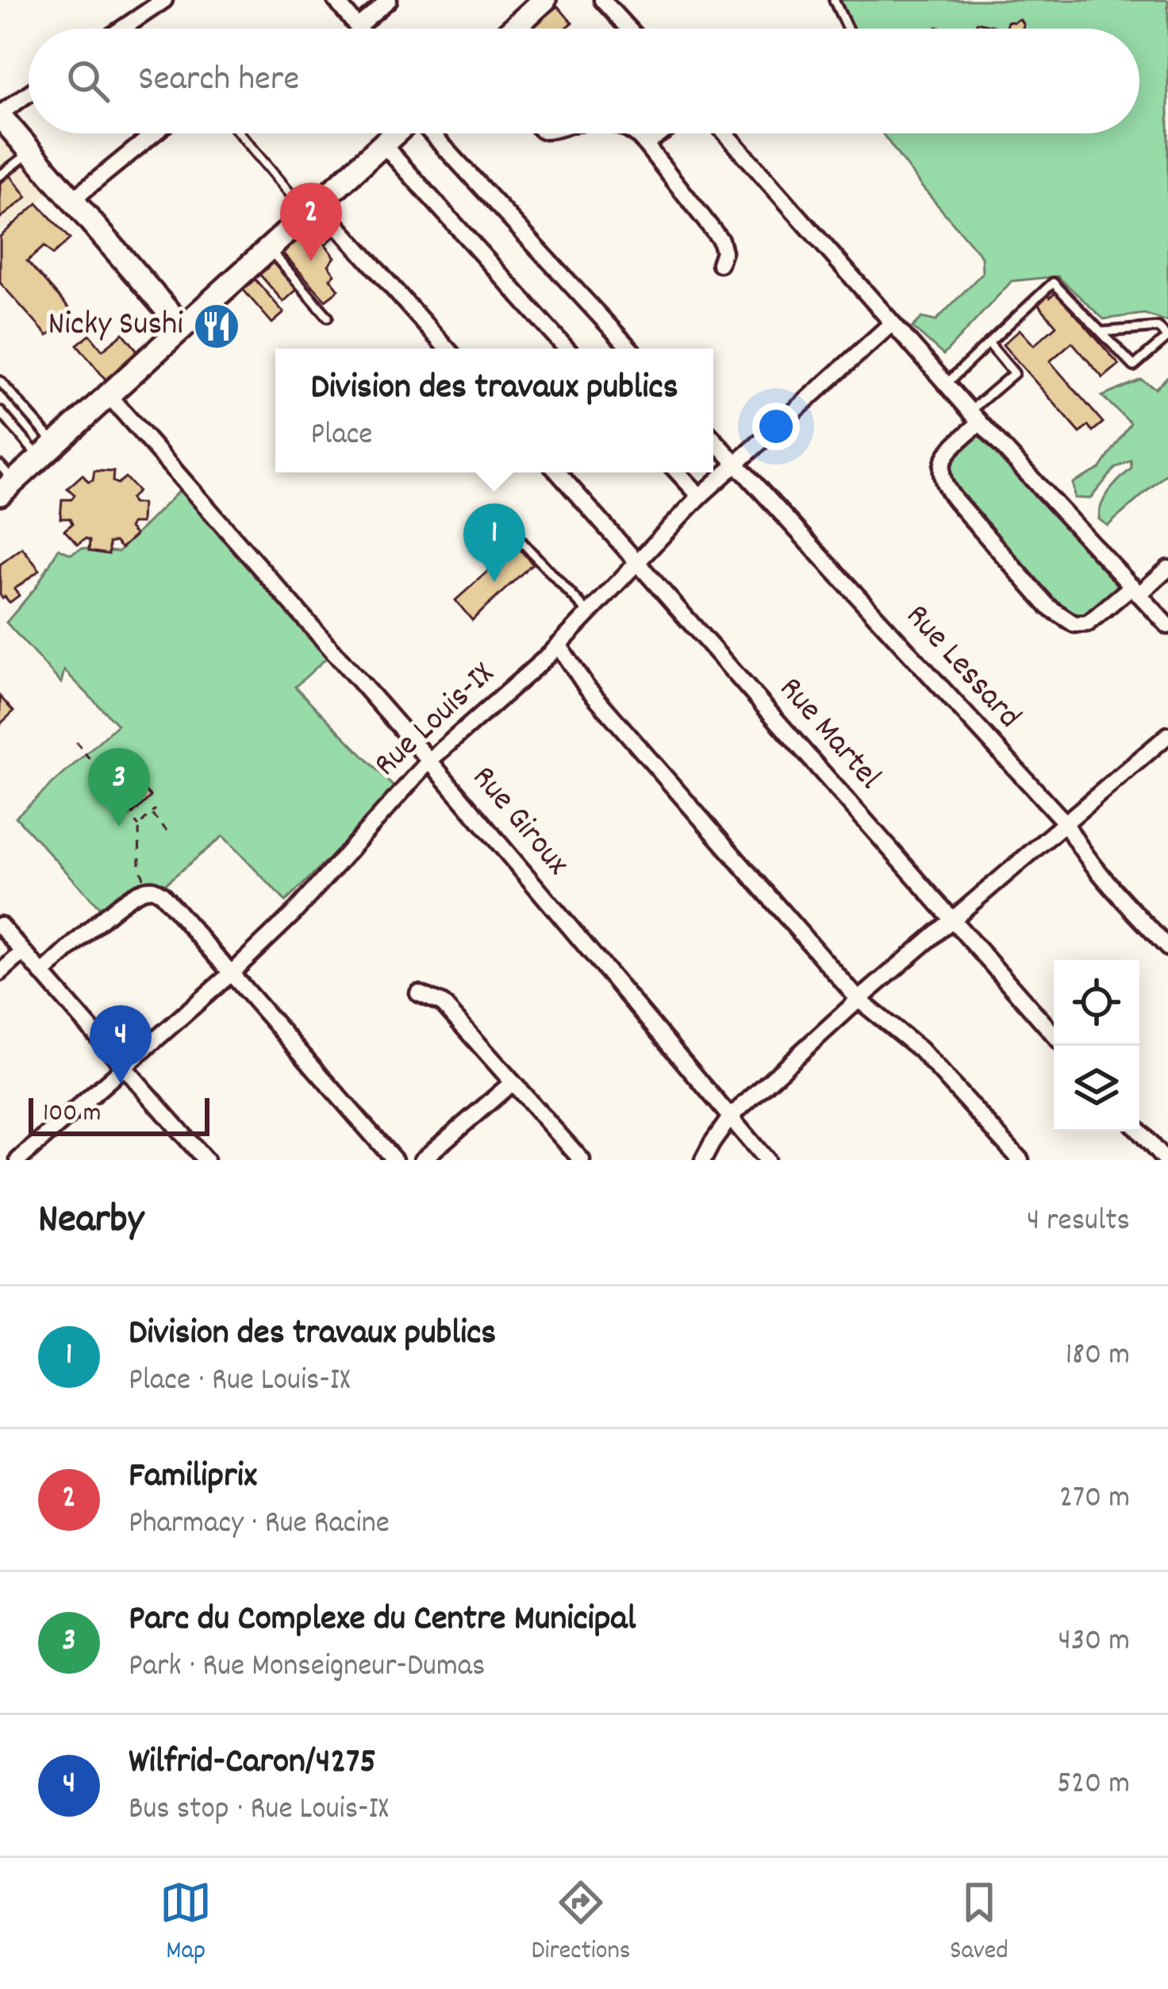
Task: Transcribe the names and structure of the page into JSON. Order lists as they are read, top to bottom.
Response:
{
  "streets": {
    "street": [
      "Rue Lessard",
      "Rue Louis-IX",
      "Rue Martel",
      "Rue Giroux"
    ]
  },
  "crossings": [
    ["Rue Lessard", "Rue Louis-IX"],
    ["Rue Louis-IX", "Rue Martel"],
    ["Rue Louis-IX", "Rue Giroux"]
  ],
  "places": {
    "restaurant": ["Nicky Sushi"]
  },
  "scale_bar": "100 m",
  "page": {
    "search": "Search here",
    "pins": [
      "2",
      "1",
      "3",
      "4"
    ],
    "popup": ["Division des travaux publics", "Place"],
    "scale": "100 m",
    "heading": ["Nearby", "4 results"],
    "list": [
      {
        "mark": "1",
        "name": "Division des travaux publics",
        "note": "Place · Rue Louis-IX",
        "value": "180 m"
      },
      {
        "mark": "2",
        "name": "Familiprix",
        "note": "Pharmacy · Rue Racine",
        "value": "270 m"
      },
      {
        "mark": "3",
        "name": "Parc du Complexe du Centre Municipal",
        "note": "Park · Rue Monseigneur-Dumas",
        "value": "430 m"
      },
      {
        "mark": "4",
        "name": "Wilfrid-Caron/4275",
        "note": "Bus stop · Rue Louis-IX",
        "value": "520 m"
      }
    ],
    "nav": ["Map", "Directions", "Saved"]
  }
}
